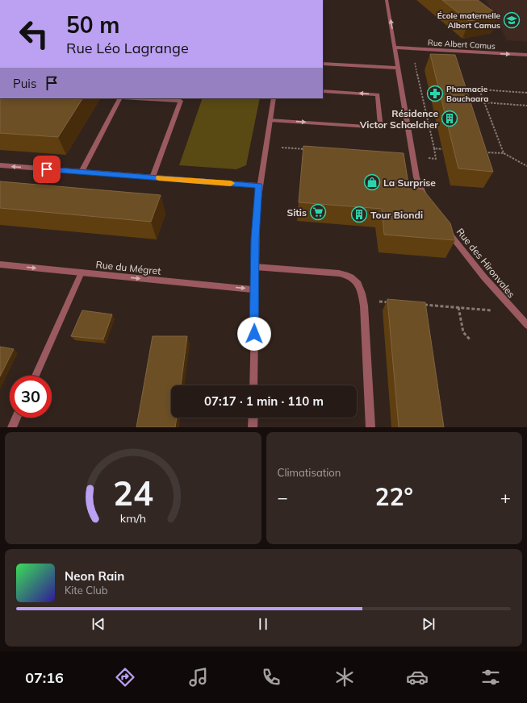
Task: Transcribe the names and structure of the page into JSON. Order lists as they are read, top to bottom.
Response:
{
  "streets": {
    "street": ["Rue Albert Camus", "Rue des Hironvales", "Rue du Mégret"]
  },
  "one_way": ["Rue Albert Camus", "Rue du Mégret"],
  "places": {
    "school or university": ["École maternelle Albert Camus"],
    "pharmacy": ["Pharmacie Bouchaara"],
    "building": ["Résidence Victor Schœlcher", "Tour Biondi"],
    "shop": ["La Surprise"],
    "supermarket": ["Sitis"]
  },
  "page": {
    "turn": ["50 m", "Rue Léo Lagrange"],
    "then": "Puis",
    "limit": "30",
    "trip": "07:17 · 1 min · 110 m",
    "tile": "Climatisation",
    "heat": ["−", "22°", "+"],
    "song": ["Neon Rain", "Kite Club"],
    "tabs": "07:16",
    "gauge": ["24", "km/h"]
  }
}
